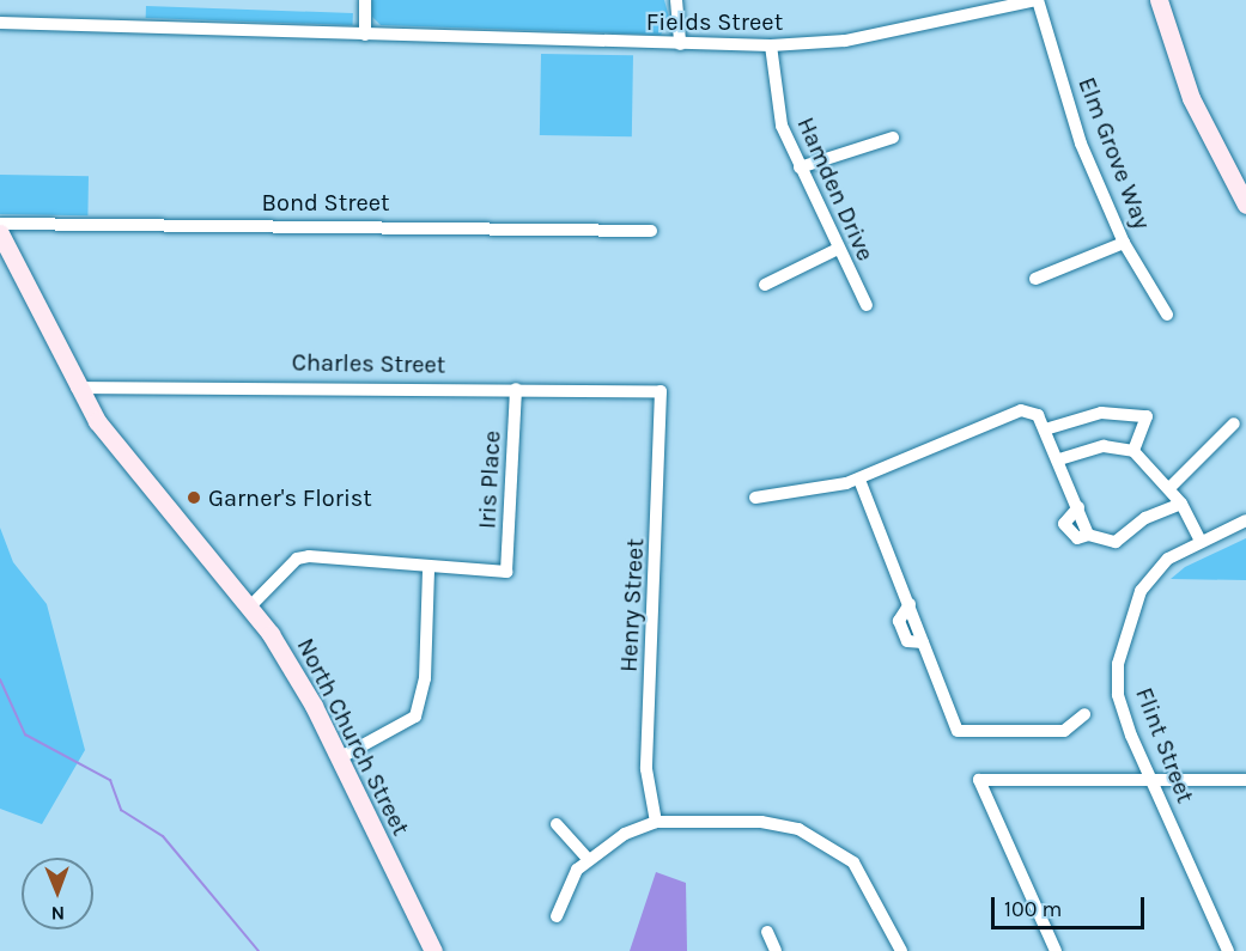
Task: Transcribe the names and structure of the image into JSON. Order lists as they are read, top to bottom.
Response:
{
  "streets": {
    "main road": ["North Church Street"],
    "street": [
      "Fields Street",
      "Elm Grove Way",
      "Hamden Drive",
      "Bond Street",
      "Charles Street",
      "Iris Place",
      "Henry Street",
      "Flint Street"
    ]
  },
  "crossings": [
    ["Fields Street", "Elm Grove Way"],
    ["Fields Street", "Hamden Drive"],
    ["Charles Street", "Iris Place"],
    ["Charles Street", "Henry Street"],
    ["Charles Street", "North Church Street"]
  ],
  "places": ["Garner's Florist"],
  "scale_bar": "100 m",
  "north": "bottom"
}
